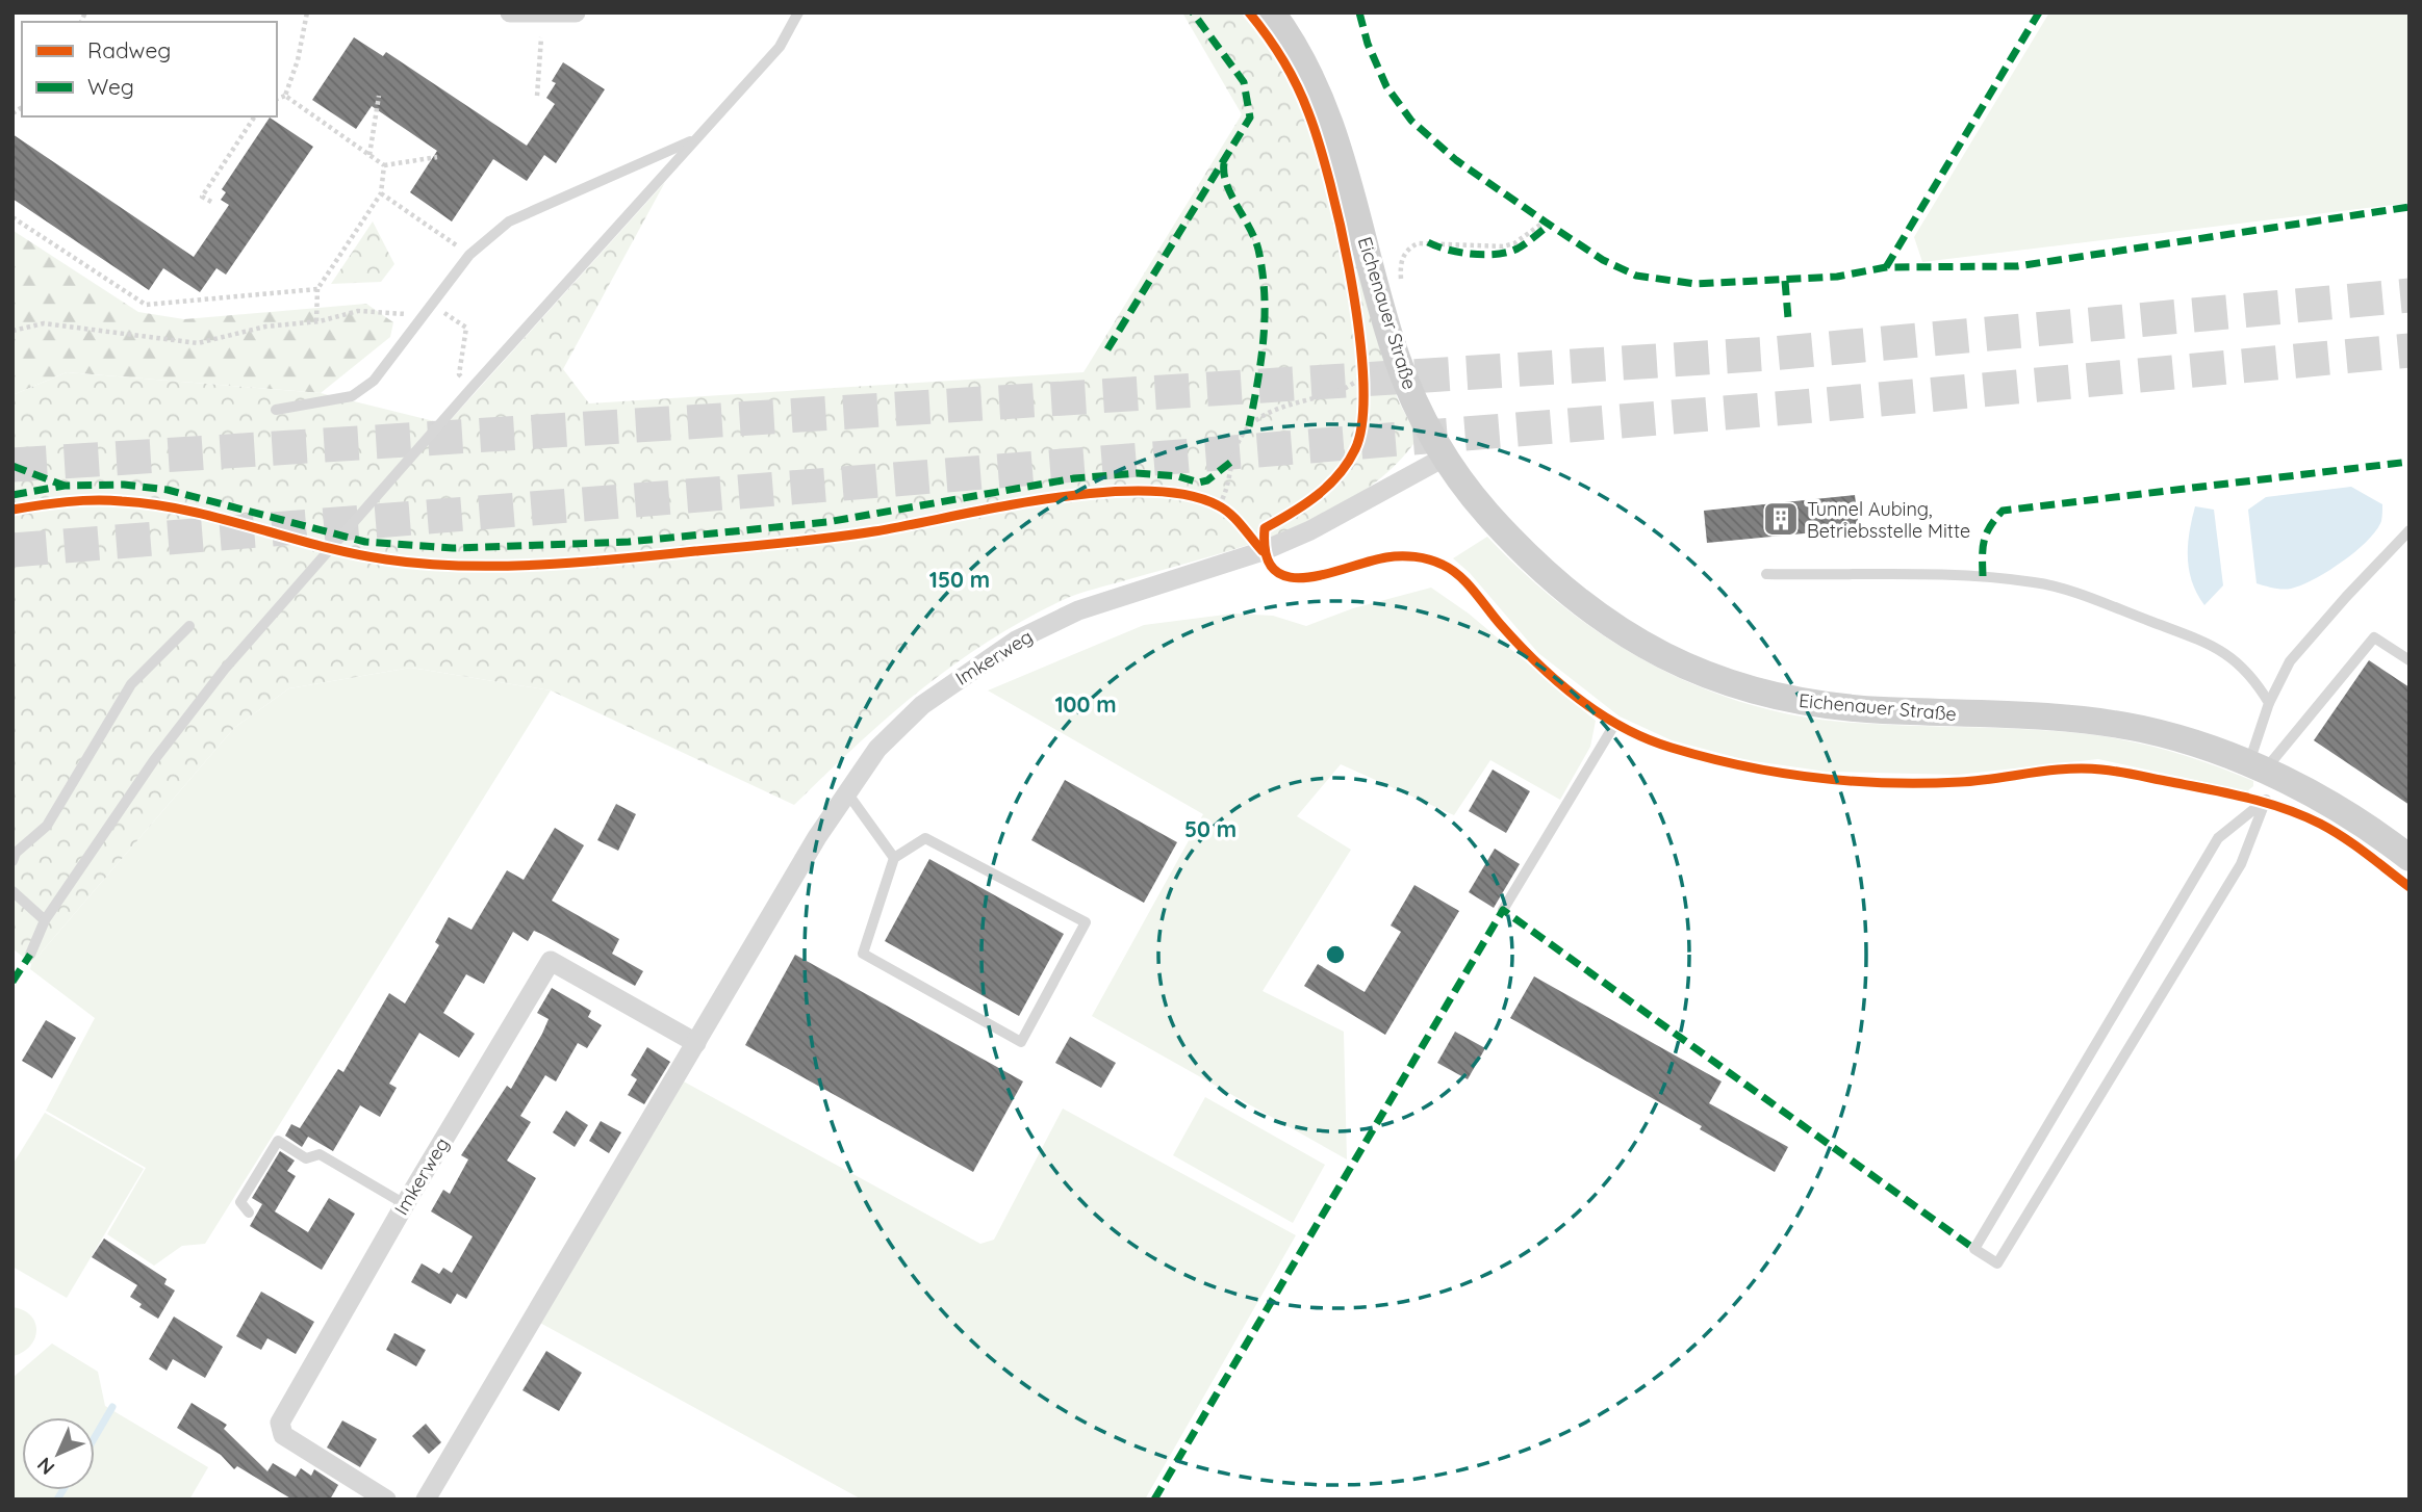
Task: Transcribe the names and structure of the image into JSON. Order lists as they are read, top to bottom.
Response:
{
  "streets": {
    "street": ["Eichenauer Straße", "Imkerweg"]
  },
  "crossings": [
    ["Eichenauer Straße", "Imkerweg"]
  ],
  "places": {
    "building": ["Tunnel Aubing, Betriebsstelle Mitte"]
  },
  "legend": ["Radweg", "Weg"],
  "north": "bottom left",
  "rings": ["150 m", "100 m", "50 m"]
}
